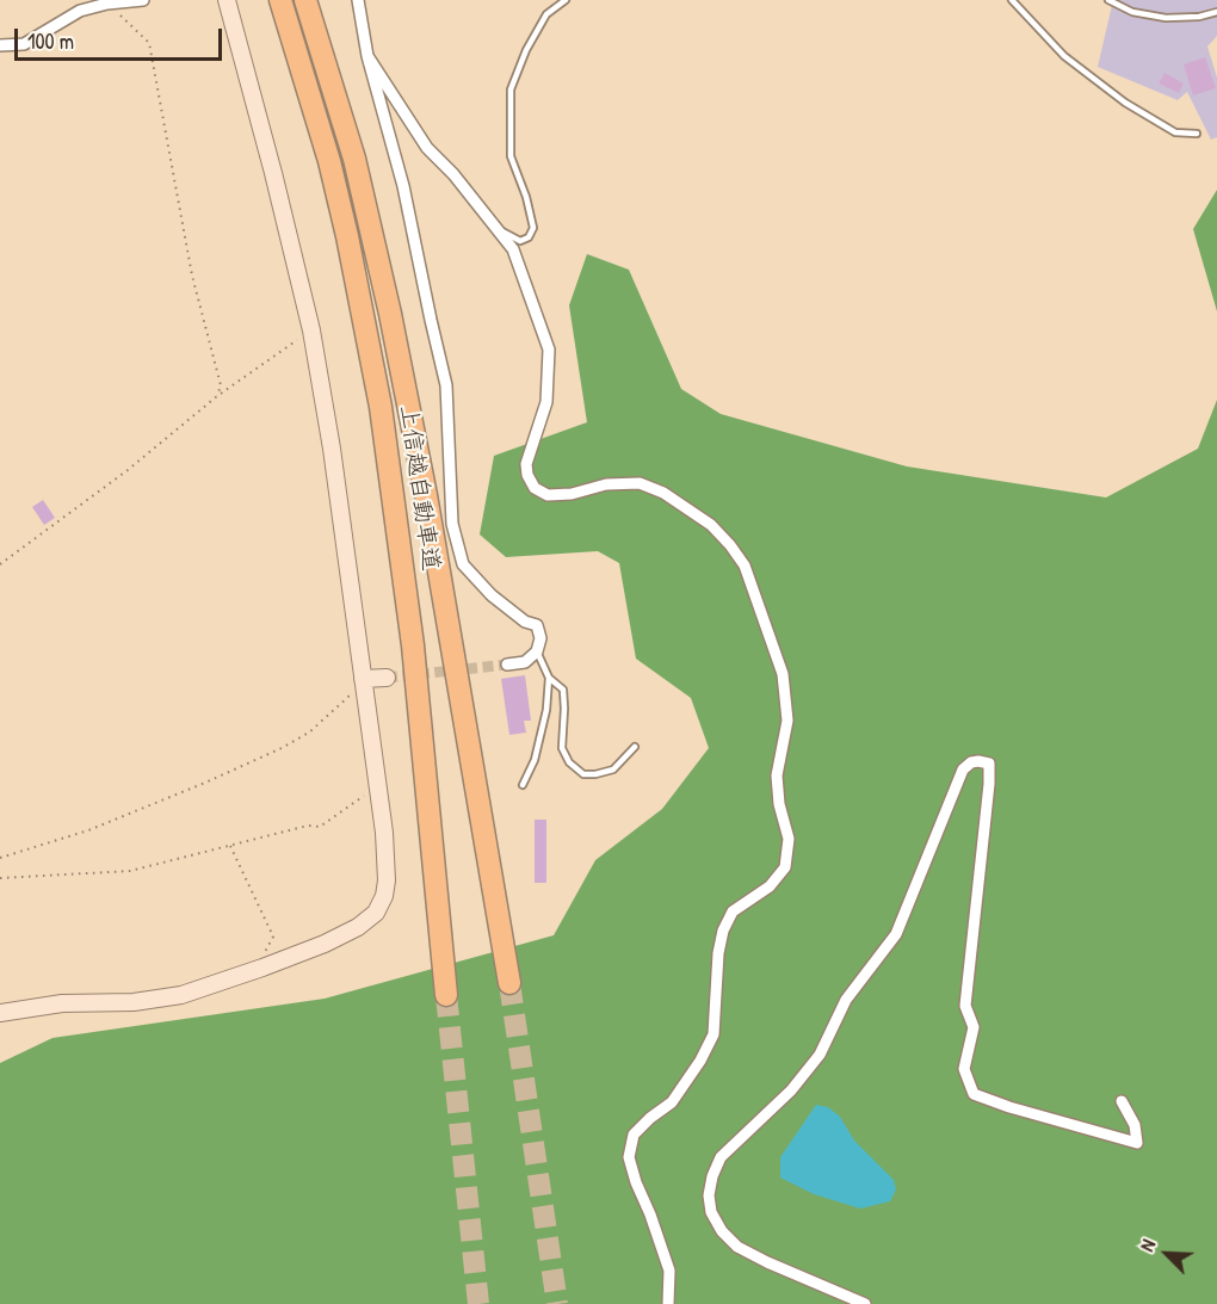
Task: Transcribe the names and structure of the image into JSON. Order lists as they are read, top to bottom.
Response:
{
  "streets": {
    "highway": ["上信越自動車道"]
  },
  "scale_bar": "100 m",
  "north": "top left"
}
